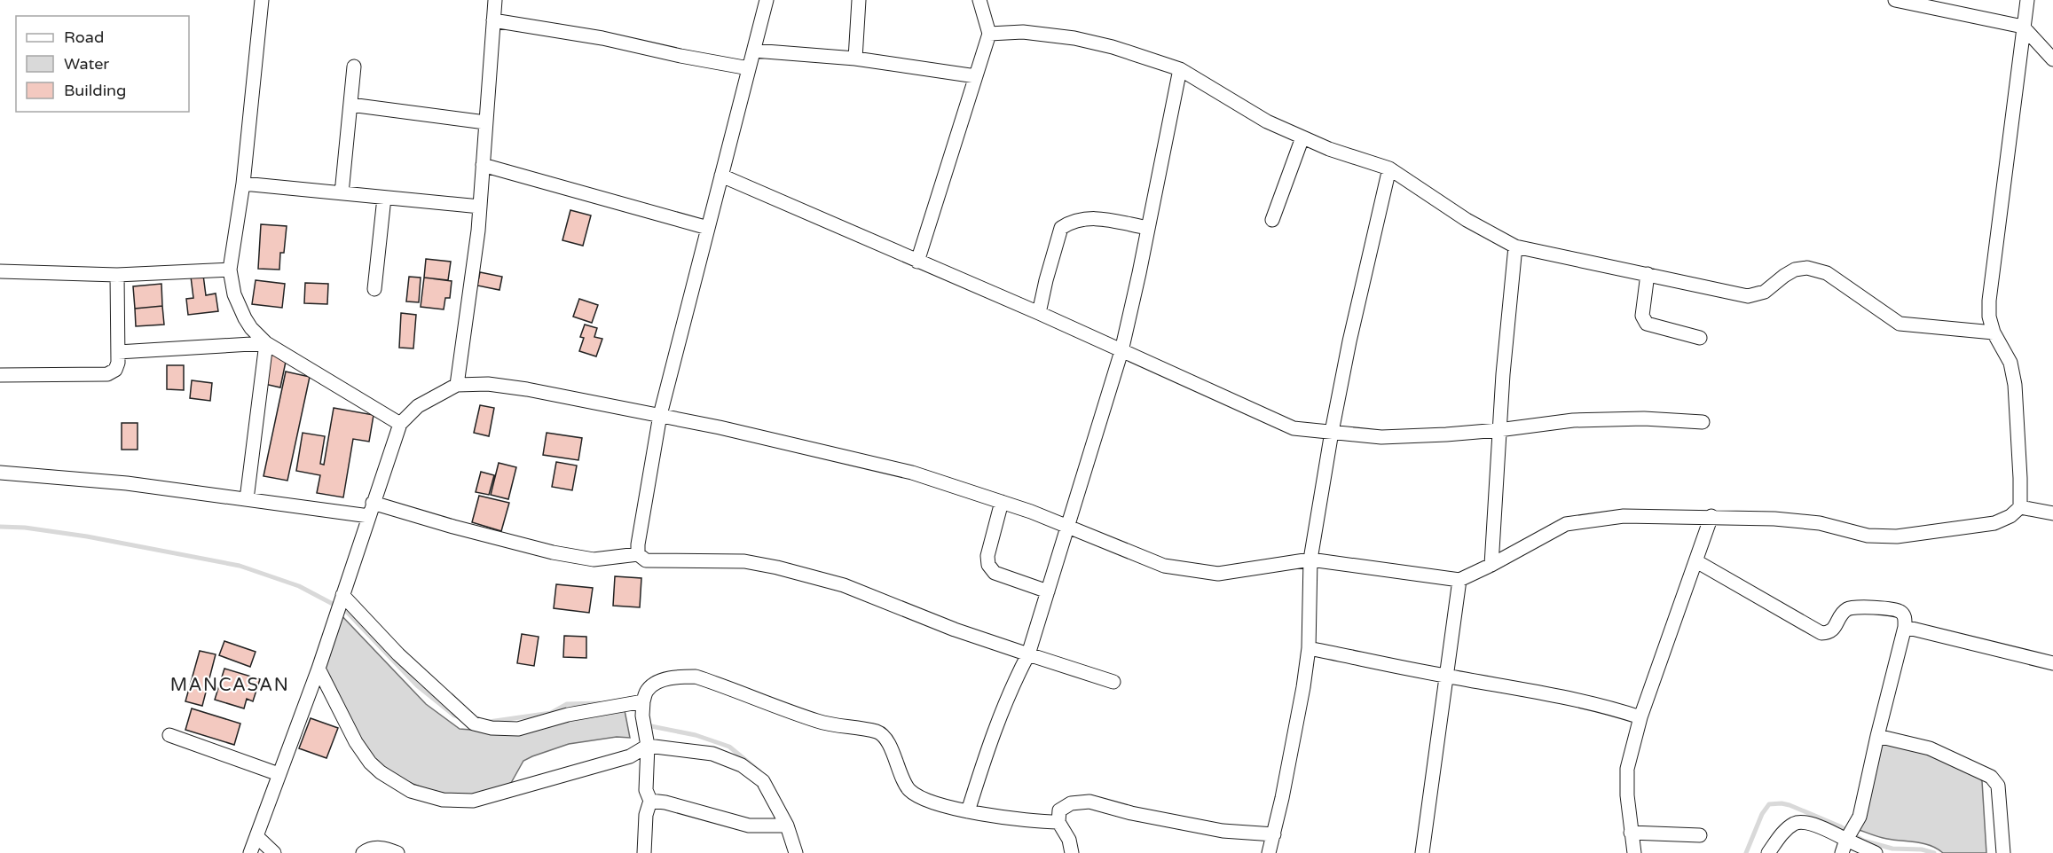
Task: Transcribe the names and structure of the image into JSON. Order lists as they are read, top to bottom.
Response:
{
  "districts": ["MANCASAN"],
  "legend": ["Road", "Water", "Building"]
}
